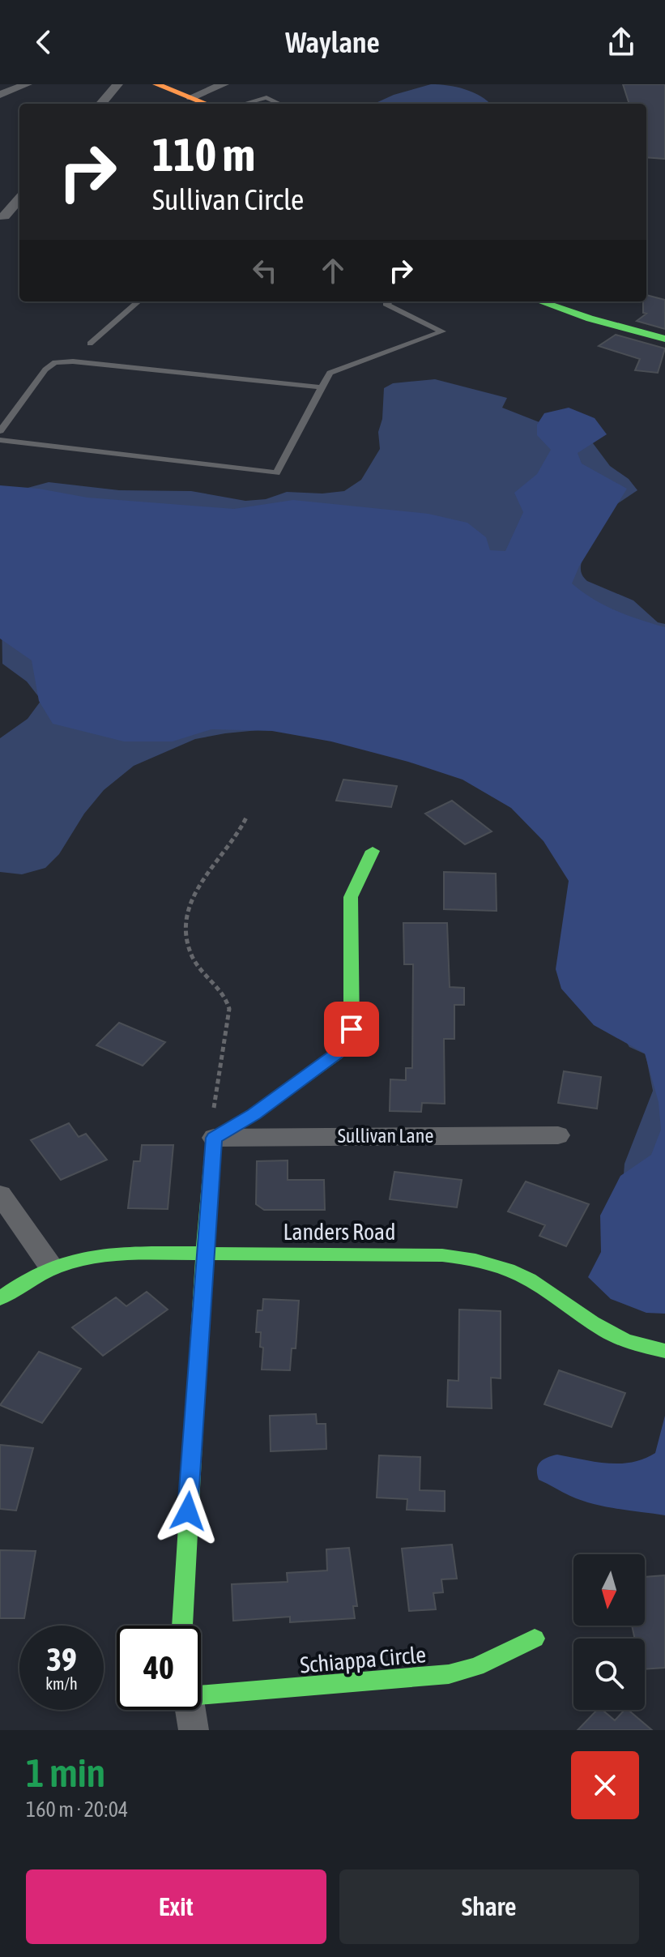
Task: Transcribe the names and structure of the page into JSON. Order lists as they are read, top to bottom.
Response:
{
  "streets": {
    "street": ["Sullivan Lane", "Landers Road", "Schiappa Circle"]
  },
  "north": "bottom",
  "page": {
    "header": "Waylane",
    "turn": ["110 m", "Sullivan Circle"],
    "speed": "39 km/h",
    "limit": "40",
    "heading": ["1 min", "160 m · 20:04"],
    "buttons": ["Exit", "Share"]
  }
}
